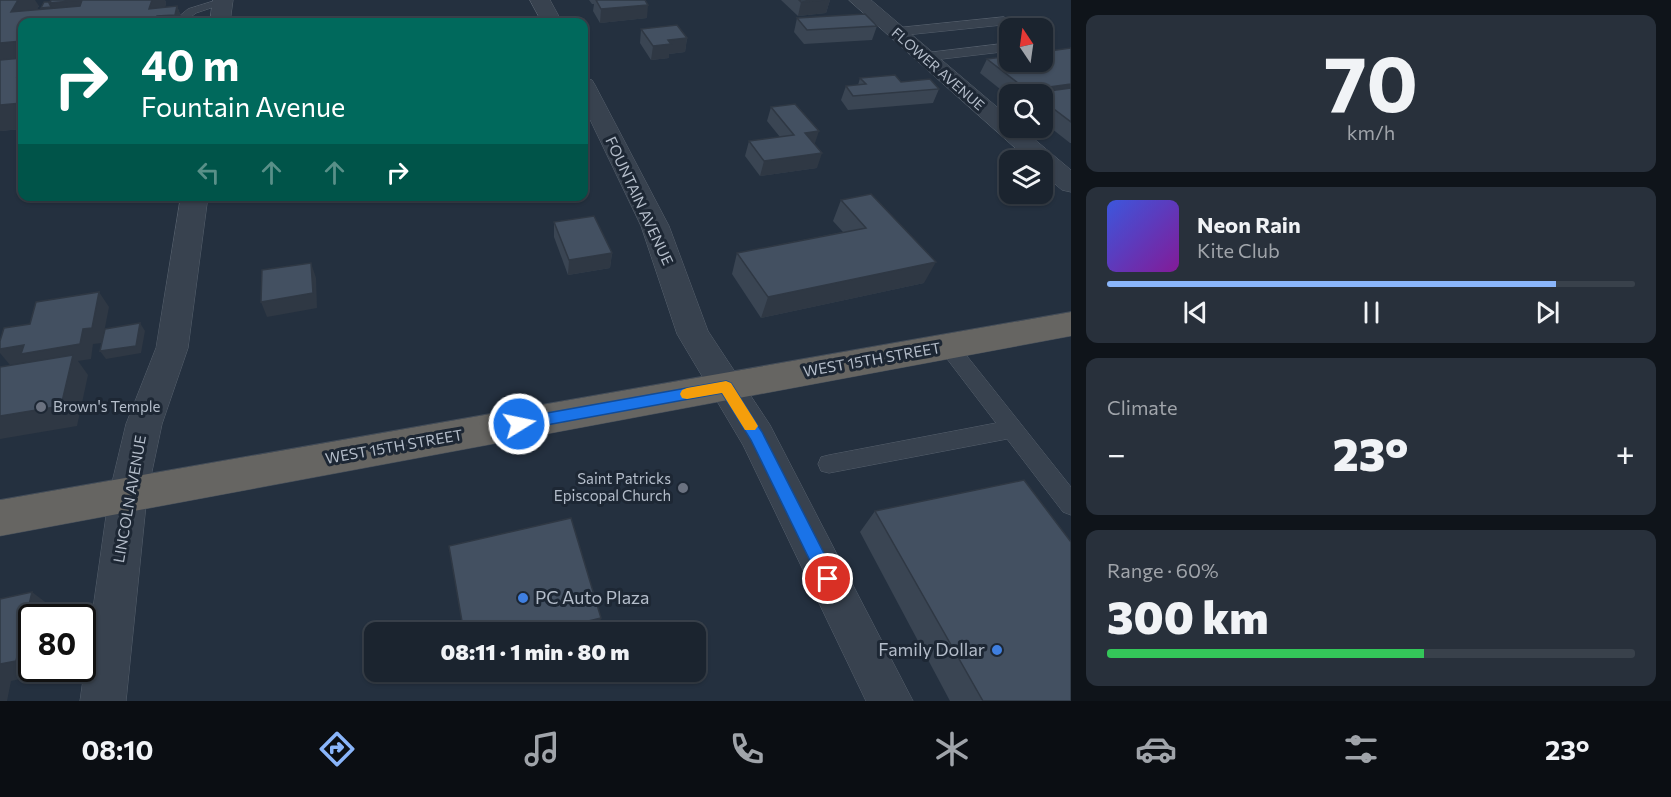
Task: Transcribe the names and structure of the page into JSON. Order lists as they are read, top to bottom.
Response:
{
  "streets": {
    "highway": ["WEST 15TH STREET"],
    "street": ["FLOWER AVENUE", "FOUNTAIN AVENUE", "LINCOLN AVENUE"]
  },
  "crossings": [
    ["FOUNTAIN AVENUE", "WEST 15TH STREET"],
    ["WEST 15TH STREET", "LINCOLN AVENUE"]
  ],
  "places": [
    "Brown's Temple",
    "Saint Patricks Episcopal Church",
    "PC Auto Plaza",
    "Family Dollar"
  ],
  "north": "top",
  "page": {
    "tile": [
      ["70", "km/h"],
      "Climate",
      ["Range · 60%", "300 km"]
    ],
    "turn": ["40 m", "Fountain Avenue"],
    "song": ["Neon Rain", "Kite Club"],
    "heat": ["−", "23°", "+"],
    "limit": "80",
    "trip": "08:11 · 1 min · 80 m",
    "tabs": ["08:10", "23°"]
  }
}
